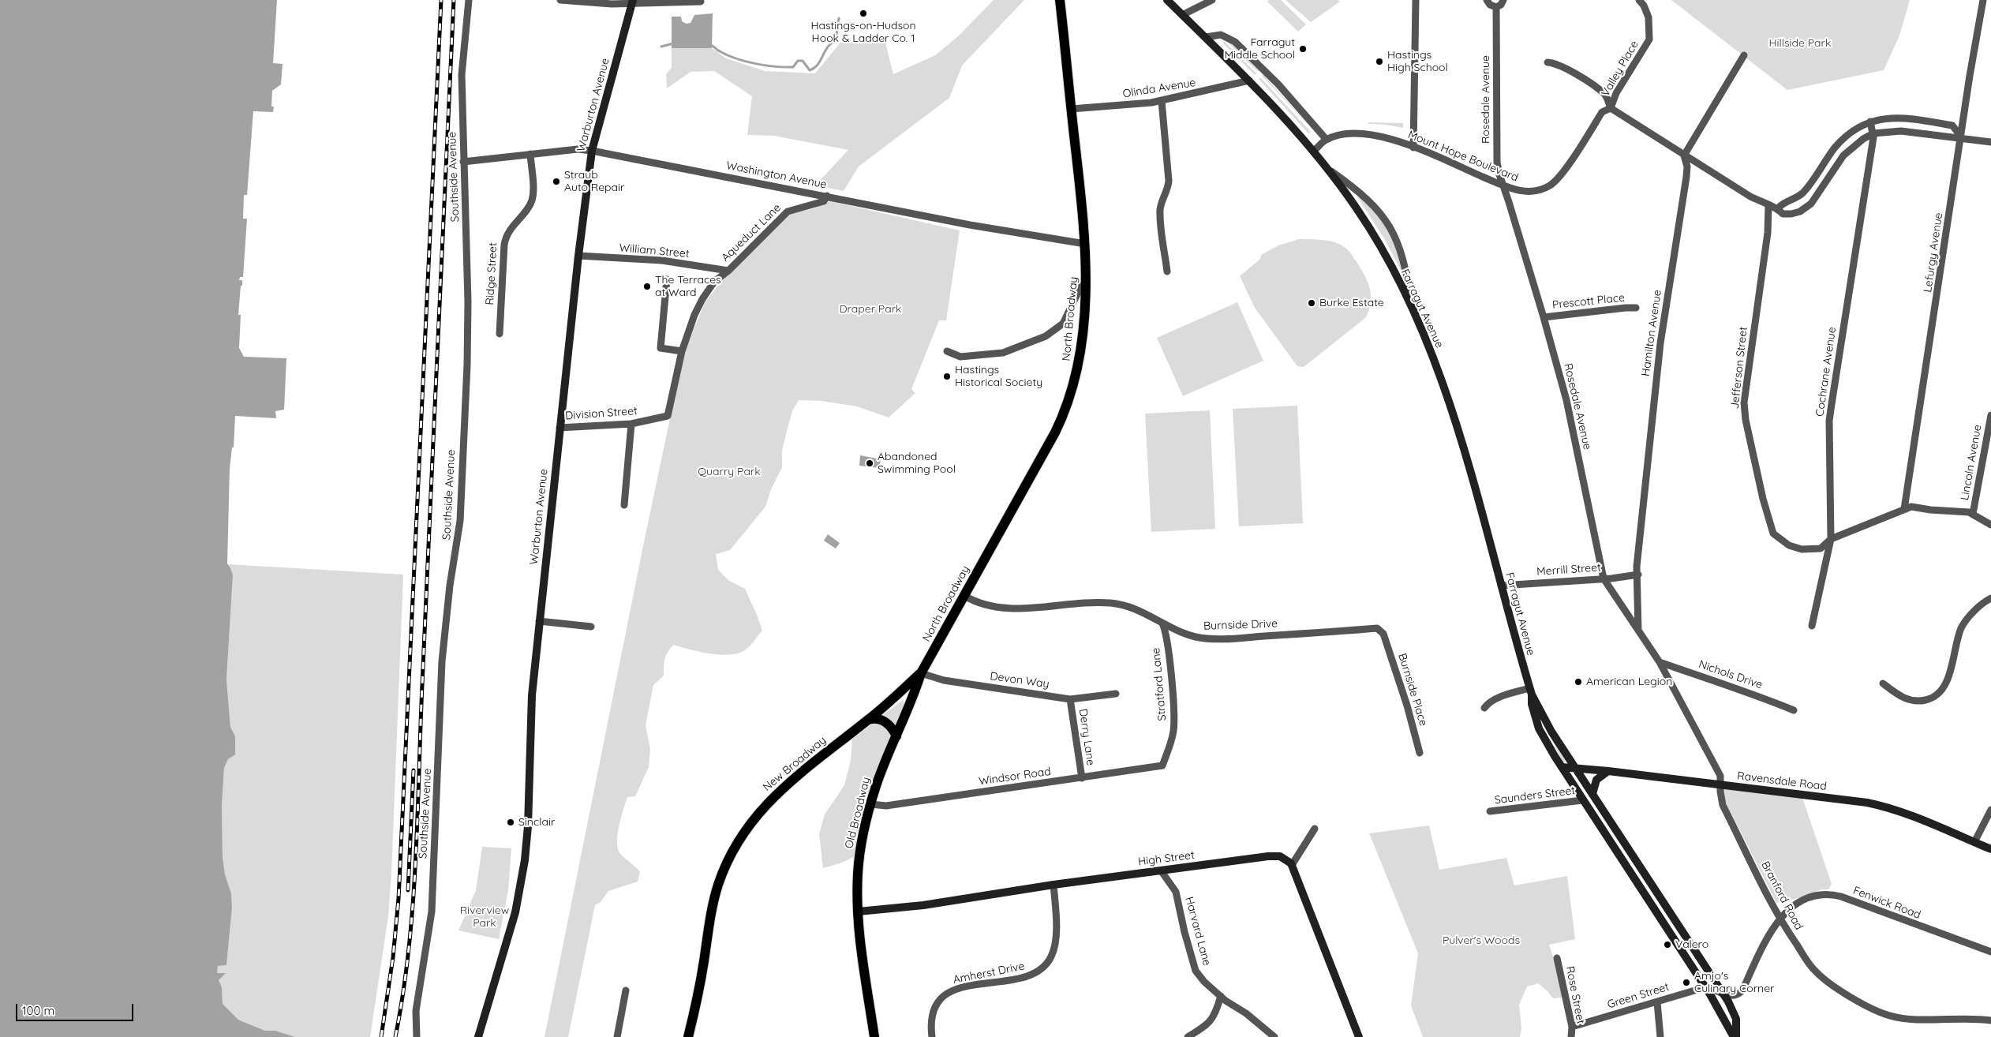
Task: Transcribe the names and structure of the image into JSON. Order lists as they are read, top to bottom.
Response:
{
  "streets": {
    "main road": [
      "Warburton Avenue",
      "Farragut Avenue",
      "North Broadway",
      "New Broadway",
      "Ravensdale Road",
      "Old Broadway",
      "High Street"
    ],
    "street": [
      "Valley Place",
      "Olinda Avenue",
      "Rosedale Avenue",
      "Mount Hope Boulevard",
      "Washington Avenue",
      "Southside Avenue",
      "Aqueduct Lane",
      "William Street",
      "Lefurgy Avenue",
      "Ridge Street",
      "Prescott Place",
      "Hamilton Avenue",
      "Jefferson Street",
      "Cochrane Avenue",
      "Division Street",
      "Lincoln Avenue",
      "Merrill Street",
      "Burnside Drive",
      "Nichols Drive",
      "Devon Way",
      "Stratford Lane",
      "Burnside Place",
      "Derry Lane",
      "Windsor Road",
      "Saunders Street",
      "Branford Road",
      "Fenwick Road",
      "Harvard Lane",
      "Amherst Drive",
      "Rose Street",
      "Green Street"
    ]
  },
  "crossings": [
    ["Valley Place", "Mount Hope Boulevard"],
    ["Olinda Avenue", "Farragut Avenue"],
    ["Olinda Avenue", "North Broadway"],
    ["Rosedale Avenue", "Mount Hope Boulevard"],
    ["Rosedale Avenue", "Prescott Place"],
    ["Rosedale Avenue", "Hamilton Avenue"],
    ["Rosedale Avenue", "Merrill Street"],
    ["Rosedale Avenue", "Nichols Drive"],
    ["Rosedale Avenue", "Ravensdale Road"],
    ["Rosedale Avenue", "Branford Road"],
    ["Warburton Avenue", "Washington Avenue"],
    ["Warburton Avenue", "William Street"],
    ["Warburton Avenue", "Division Street"],
    ["Mount Hope Boulevard", "Farragut Avenue"],
    ["Washington Avenue", "Southside Avenue"],
    ["Washington Avenue", "Aqueduct Lane"],
    ["Washington Avenue", "Ridge Street"],
    ["Washington Avenue", "North Broadway"],
    ["Aqueduct Lane", "William Street"],
    ["Aqueduct Lane", "Division Street"],
    ["Lefurgy Avenue", "Jefferson Street"],
    ["Farragut Avenue", "Merrill Street"],
    ["Farragut Avenue", "Ravensdale Road"],
    ["Farragut Avenue", "Saunders Street"],
    ["Farragut Avenue", "Fenwick Road"],
    ["Farragut Avenue", "Green Street"],
    ["North Broadway", "Burnside Drive"],
    ["North Broadway", "Devon Way"],
    ["North Broadway", "New Broadway"],
    ["North Broadway", "Old Broadway"],
    ["Hamilton Avenue", "Merrill Street"],
    ["Jefferson Street", "Cochrane Avenue"],
    ["Burnside Drive", "Stratford Lane"],
    ["Burnside Drive", "Burnside Place"],
    ["Devon Way", "Derry Lane"],
    ["Devon Way", "New Broadway"],
    ["Devon Way", "Old Broadway"],
    ["Stratford Lane", "Windsor Road"],
    ["Derry Lane", "Windsor Road"],
    ["New Broadway", "Old Broadway"],
    ["Windsor Road", "Old Broadway"],
    ["Ravensdale Road", "Branford Road"],
    ["Old Broadway", "High Street"],
    ["High Street", "Harvard Lane"],
    ["High Street", "Amherst Drive"],
    ["Branford Road", "Fenwick Road"],
    ["Rose Street", "Green Street"]
  ],
  "parks": [
    "Hillside Park",
    "Draper Park",
    "Quarry Park",
    "Riverview Park",
    "Pulver's Woods"
  ],
  "places": [
    "Hastings-on-Hudson Hook & Ladder Co. 1",
    "Farragut Middle School",
    "Hastings High School",
    "Straub Auto Repair",
    "The Terraces at Ward",
    "Burke Estate",
    "Hastings Historical Society",
    "Abandoned Swimming Pool",
    "American Legion",
    "Sinclair",
    "Valero",
    "Amjo's Culinary Corner"
  ],
  "scale_bar": "100 m"
}
